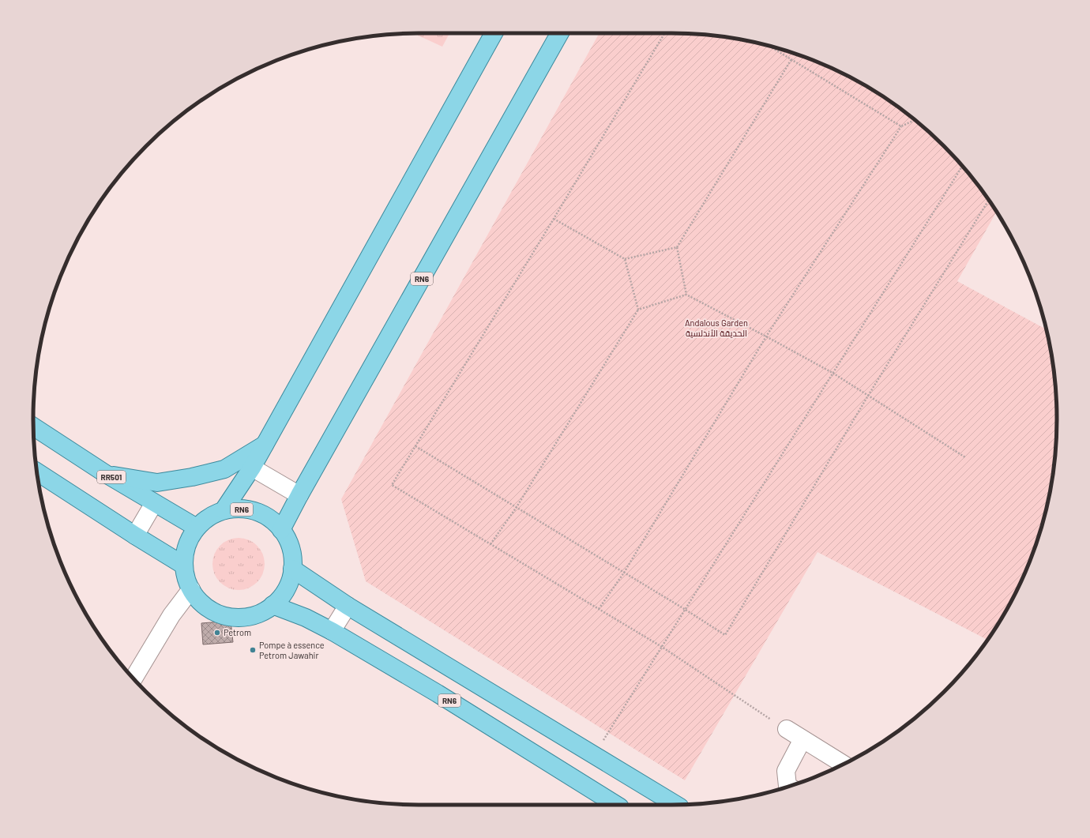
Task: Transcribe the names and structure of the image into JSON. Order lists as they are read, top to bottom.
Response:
{
  "streets": {
    "main road": ["RN6", "RR501"]
  },
  "crossings": [
    ["RN6", "RR501"]
  ],
  "parks": ["Andalous Garden الحديقة الأندلسية"],
  "places": ["Petrom", "Pompe à essence Petrom Jawahir"]
}
